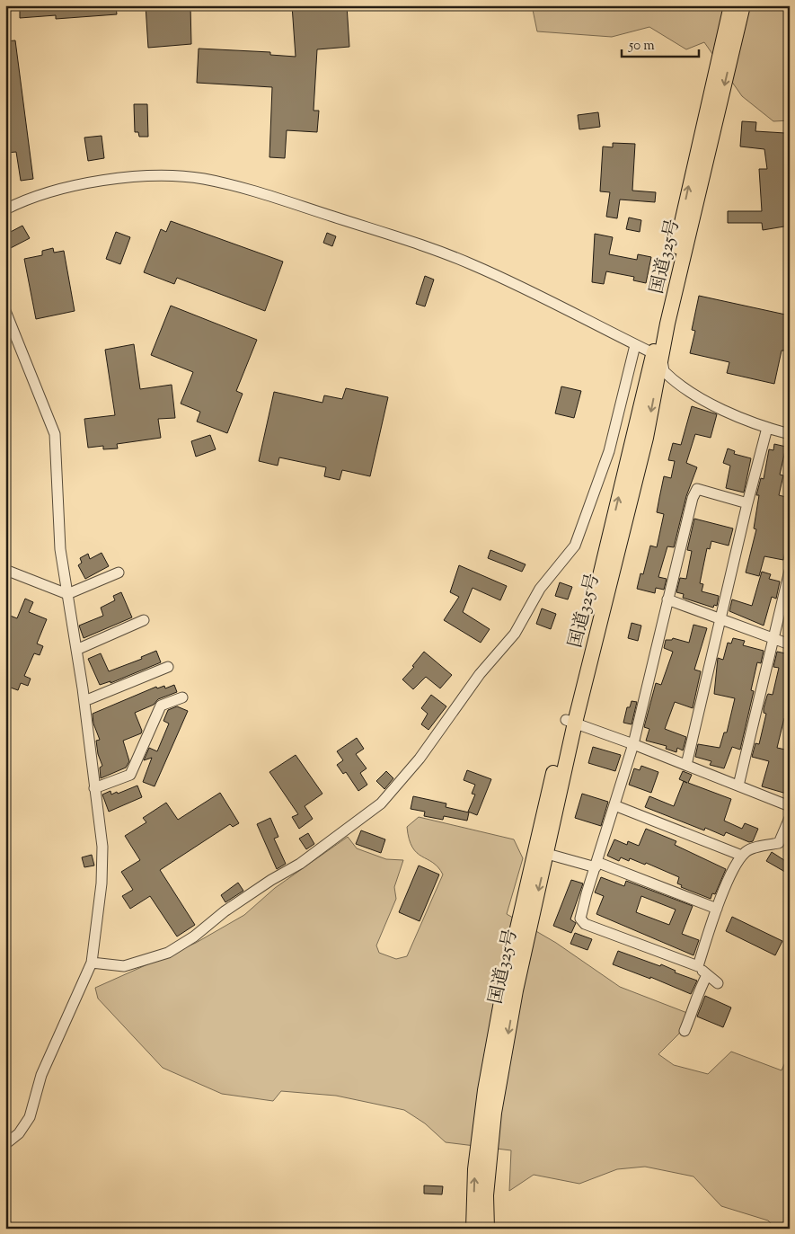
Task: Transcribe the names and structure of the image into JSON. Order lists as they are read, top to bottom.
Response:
{
  "streets": {
    "highway": ["国道325号"]
  },
  "scale_bar": "50 m"
}
